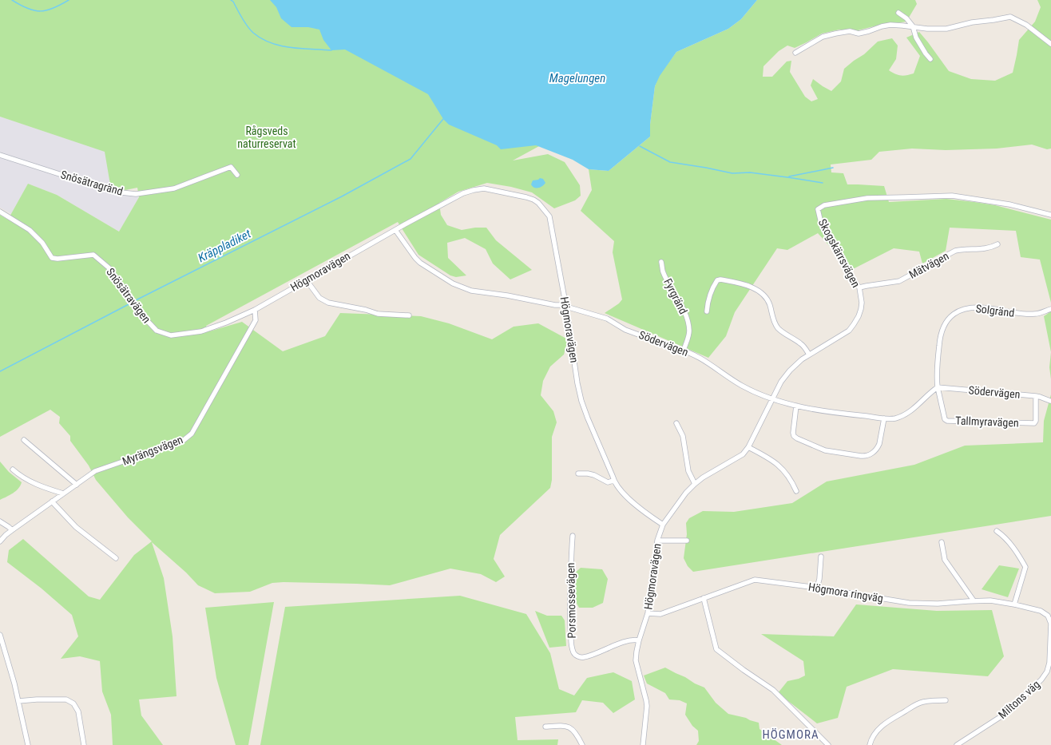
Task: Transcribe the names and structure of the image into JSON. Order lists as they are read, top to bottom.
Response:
{
  "streets": {
    "street": [
      "Snösätragränd",
      "Skogskärrsvägen",
      "Mätvägen",
      "Högmoravägen",
      "Snösätravägen",
      "Fyrgränd",
      "Solgränd",
      "Södervägen",
      "Tallmyravägen",
      "Myrängsvägen",
      "Högmora ringväg",
      "Porsmossevägen",
      "Miltons väg"
    ]
  },
  "crossings": [
    ["Skogskärrsvägen", "Mätvägen"],
    ["Skogskärrsvägen", "Högmoravägen"],
    ["Skogskärrsvägen", "Fyrgränd"],
    ["Skogskärrsvägen", "Södervägen"],
    ["Högmoravägen", "Snösätravägen"],
    ["Högmoravägen", "Södervägen"],
    ["Högmoravägen", "Myrängsvägen"],
    ["Högmoravägen", "Högmora ringväg"],
    ["Högmoravägen", "Porsmossevägen"],
    ["Snösätravägen", "Myrängsvägen"],
    ["Fyrgränd", "Södervägen"],
    ["Solgränd", "Södervägen"],
    ["Solgränd", "Tallmyravägen"],
    ["Södervägen", "Tallmyravägen"],
    ["Högmora ringväg", "Miltons väg"]
  ],
  "districts": ["HÖGMORA"],
  "water": ["Magelungen", "Kräppladiket"],
  "parks": ["Rågsveds naturreservat"]
}
